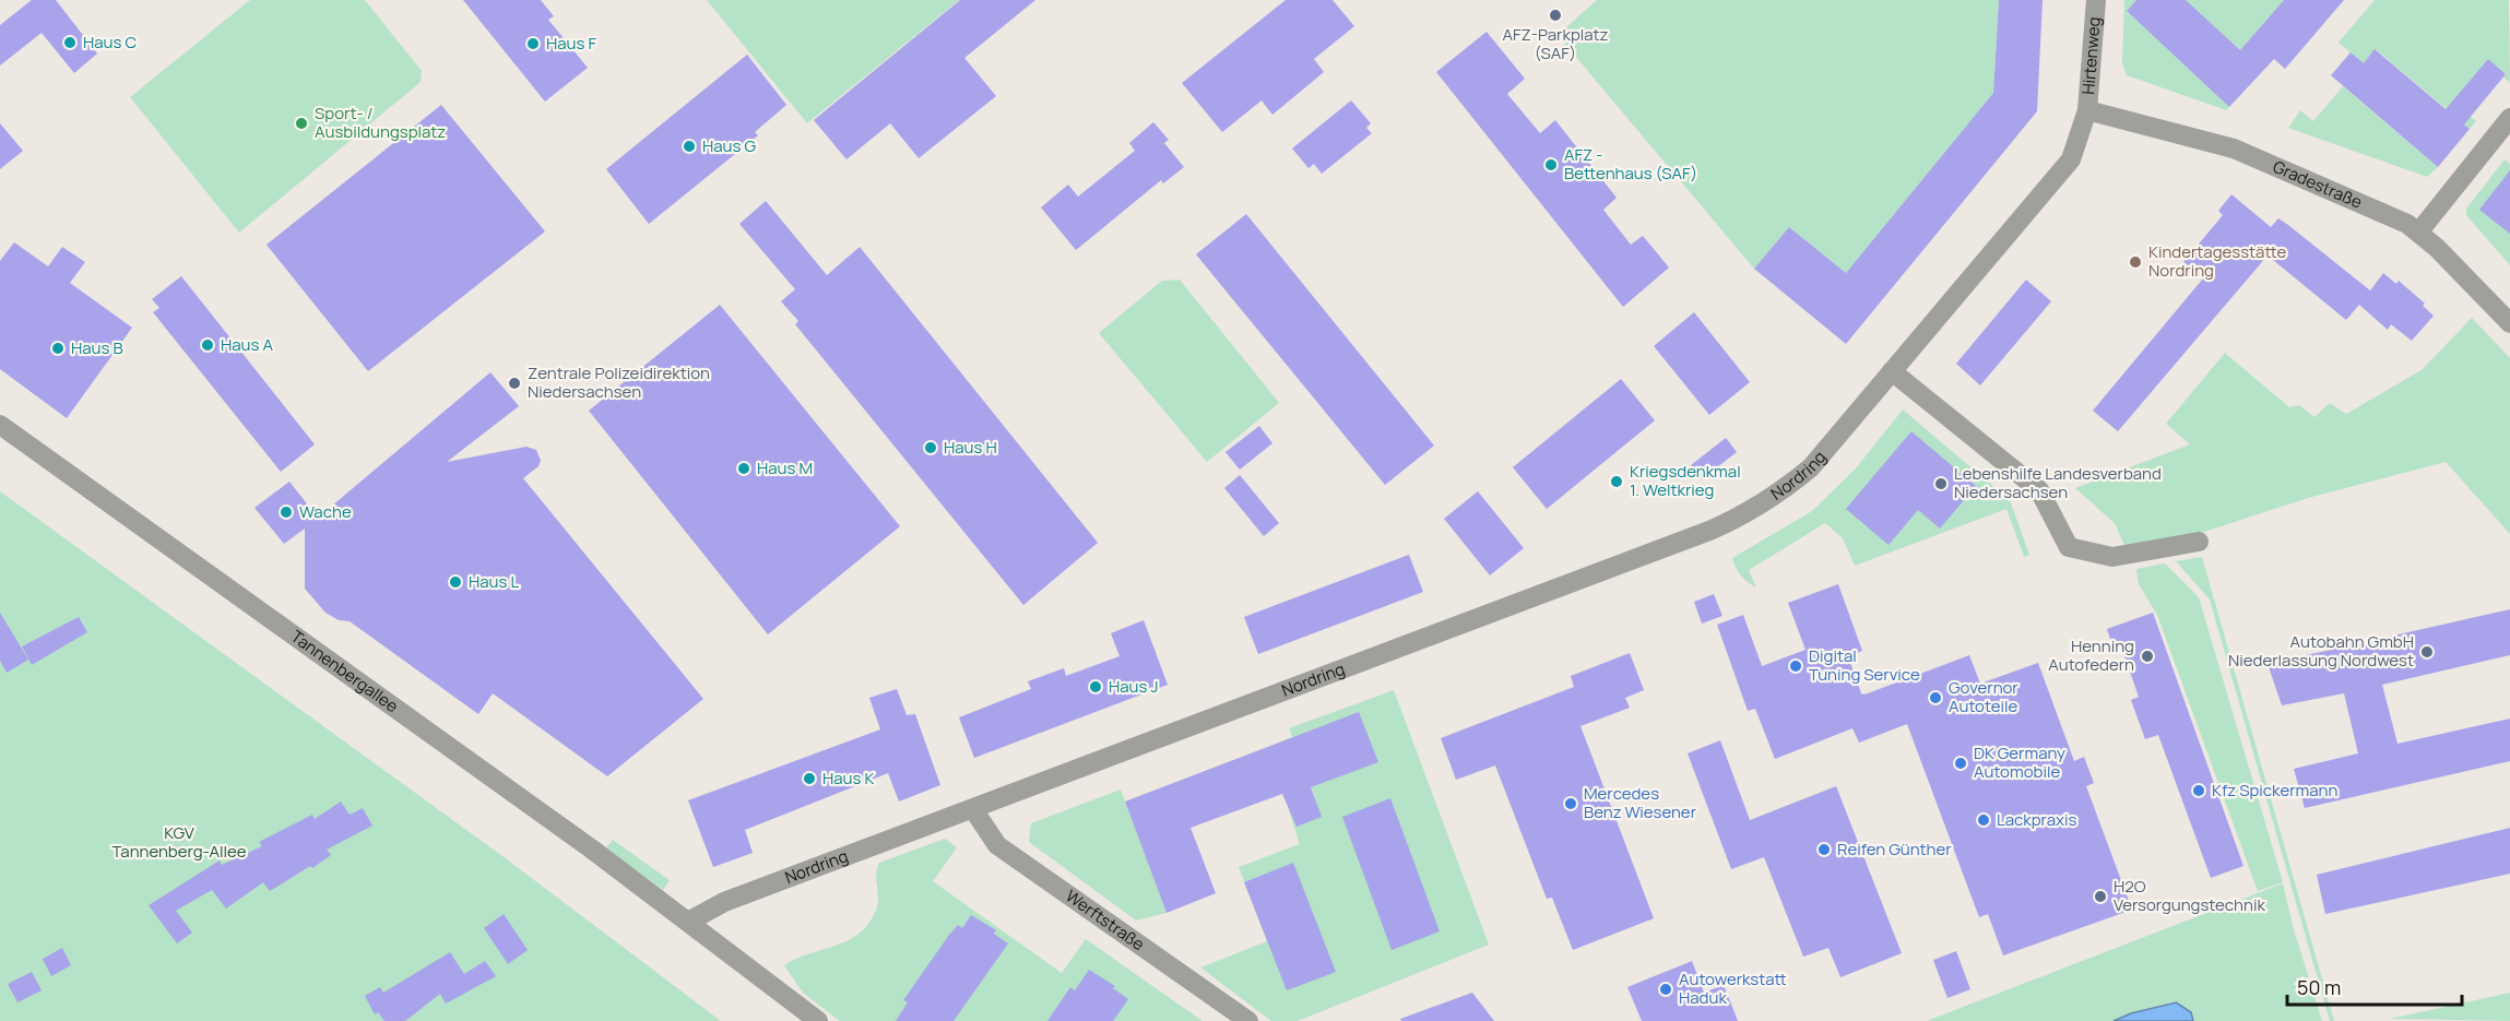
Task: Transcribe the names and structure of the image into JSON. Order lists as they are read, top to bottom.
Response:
{
  "streets": {
    "street": [
      "Hirtenweg",
      "Gradestraße",
      "Nordring",
      "Tannenbergallee",
      "Werftstraße"
    ]
  },
  "crossings": [
    ["Hirtenweg", "Gradestraße"],
    ["Hirtenweg", "Nordring"],
    ["Gradestraße", "Nordring"],
    ["Nordring", "Tannenbergallee"],
    ["Nordring", "Werftstraße"]
  ],
  "parks": ["KGV Tannenberg-Allee"],
  "places": [
    "AFZ-Parkplatz (SAF)",
    "Haus C",
    "Haus F",
    "Sport- / Ausbildungsplatz",
    "Haus G",
    "AFZ - Bettenhaus (SAF)",
    "Kindertagesstätte Nordring",
    "Haus A",
    "Haus B",
    "Zentrale Polizeidirektion Niedersachsen",
    "Haus H",
    "Haus M",
    "Kriegsdenkmal 1. Weltkrieg",
    "Lebenshilfe Landesverband Niedersachsen",
    "Wache",
    "Haus L",
    "Autobahn GmbH Niederlassung Nordwest",
    "Henning Autofedern",
    "Digital Tuning Service",
    "Haus J",
    "Governor Autoteile",
    "DK Germany Automobile",
    "Haus K",
    "Kfz Spickermann",
    "Mercedes Benz Wiesener",
    "Lackpraxis",
    "Reifen Günther",
    "H2O Versorgungstechnik",
    "Autowerkstatt Haduk"
  ],
  "scale_bar": "50 m"
}
